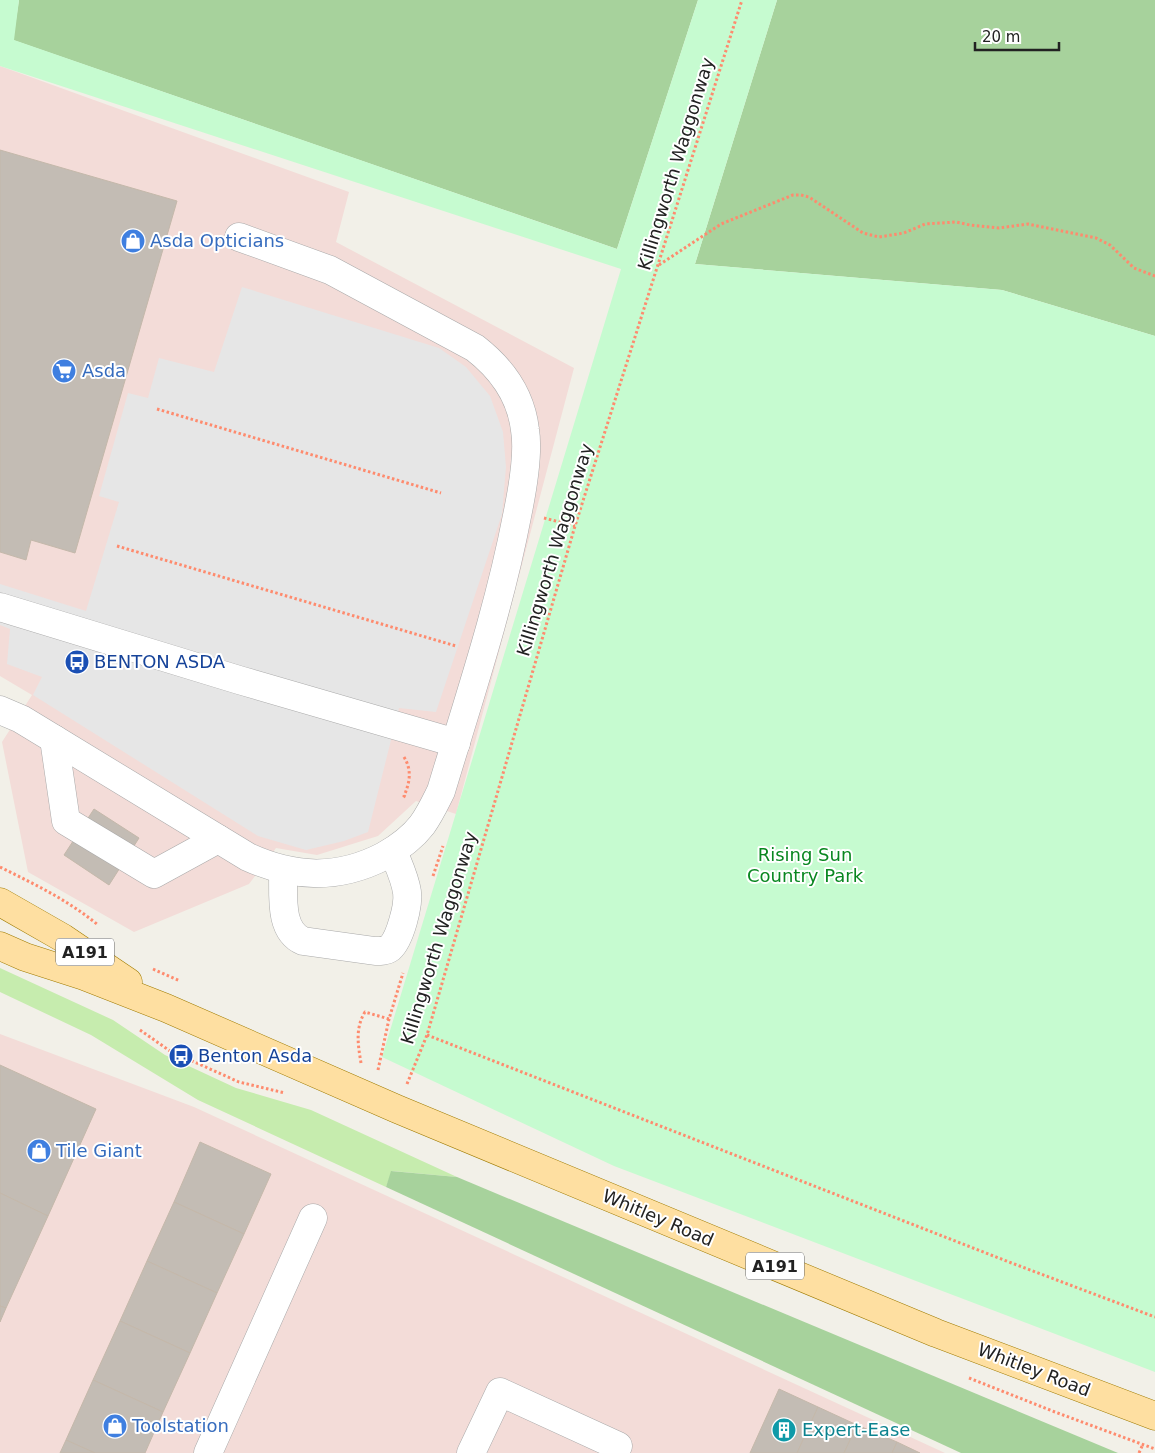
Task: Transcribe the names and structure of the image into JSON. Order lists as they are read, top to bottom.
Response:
{
  "streets": {
    "main road": ["A191", "Whitley Road"],
    "path": ["Killingworth Waggonway"]
  },
  "parks": ["Rising Sun Country Park"],
  "places": {
    "shop": ["Asda Opticians", "Tile Giant", "Toolstation"],
    "supermarket": ["Asda"],
    "bus stop": ["BENTON ASDA", "Benton Asda"],
    "building": ["Expert-Ease"]
  },
  "scale_bar": "20 m"
}
